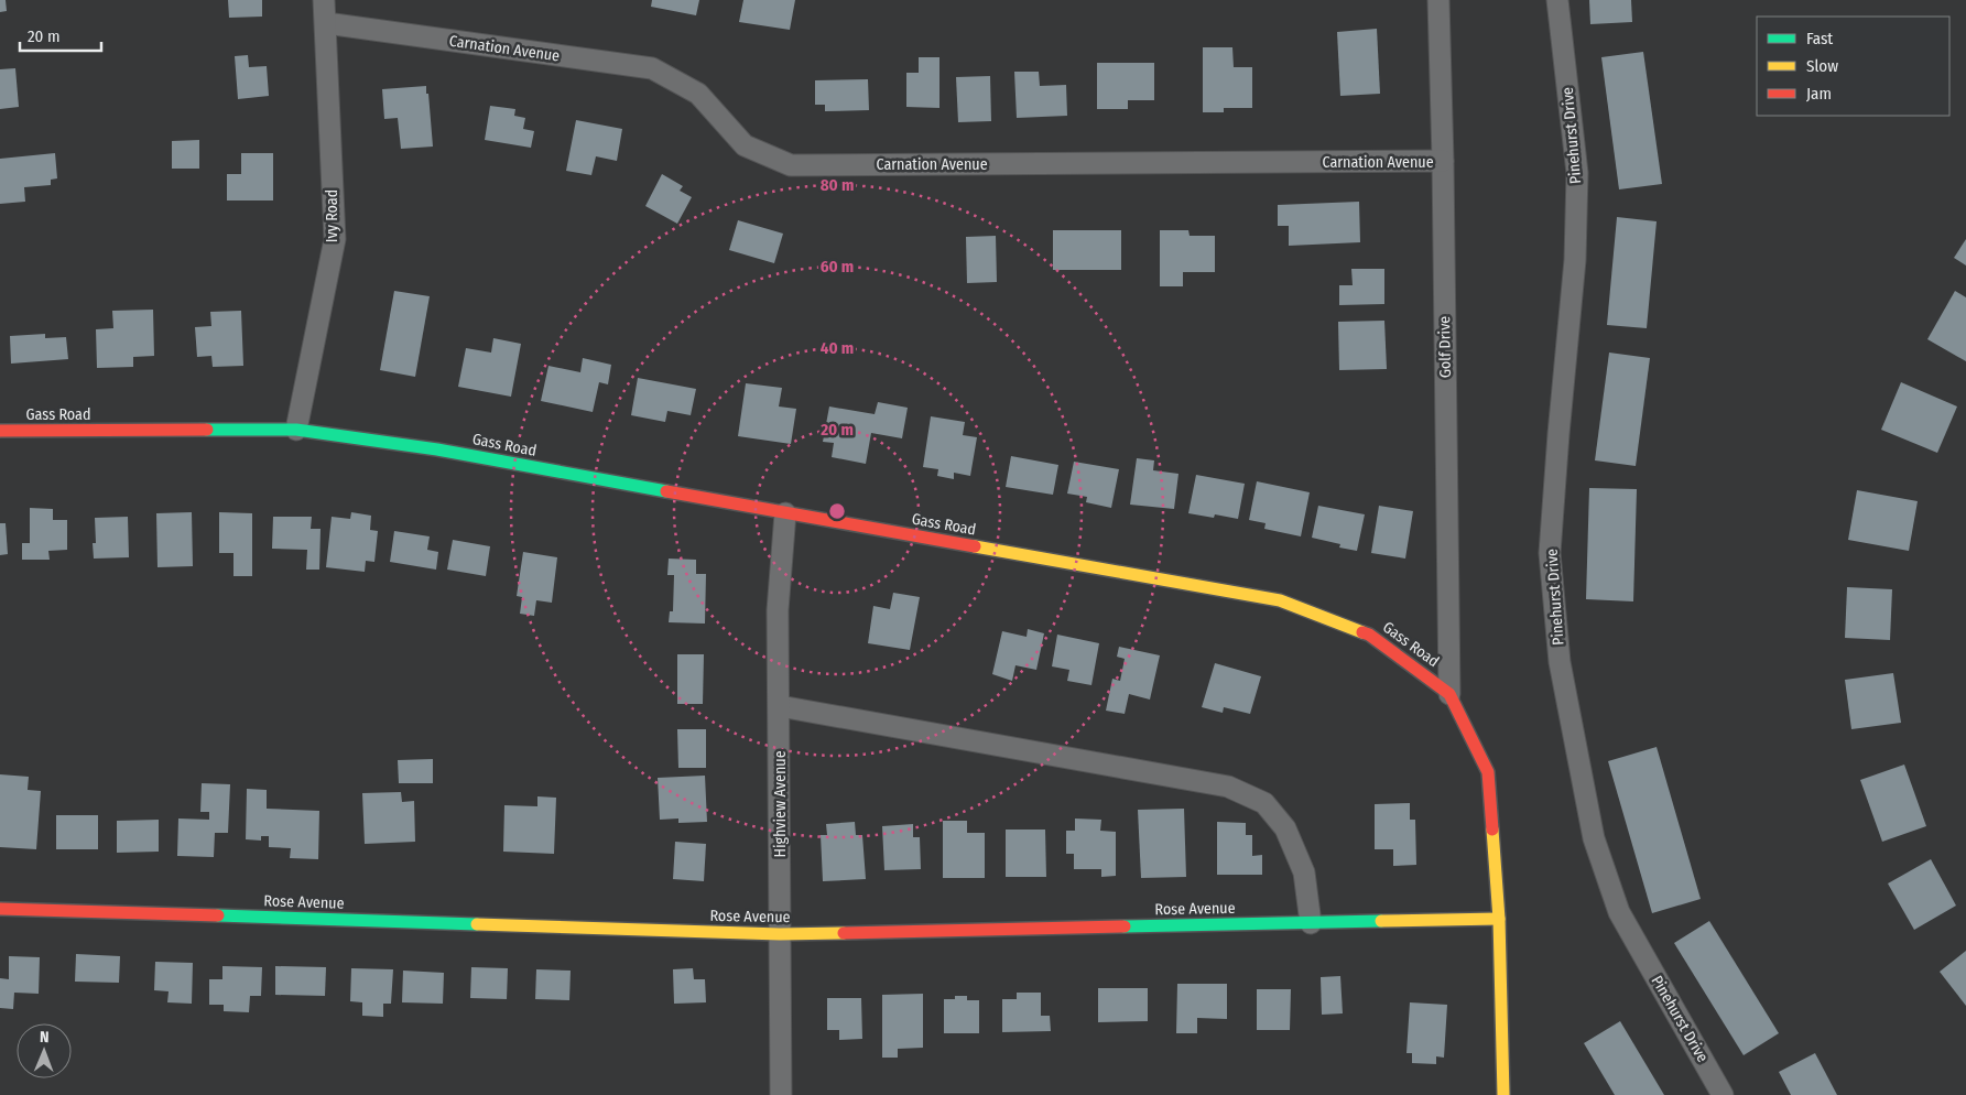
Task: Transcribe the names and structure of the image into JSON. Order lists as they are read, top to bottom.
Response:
{
  "streets": {
    "street": [
      "Carnation Avenue",
      "Pinehurst Drive",
      "Ivy Road",
      "Golf Drive",
      "Gass Road",
      "Highview Avenue",
      "Rose Avenue"
    ]
  },
  "crossings": [
    ["Carnation Avenue", "Ivy Road"],
    ["Carnation Avenue", "Golf Drive"],
    ["Ivy Road", "Gass Road"],
    ["Golf Drive", "Gass Road"],
    ["Gass Road", "Highview Avenue"],
    ["Gass Road", "Rose Avenue"],
    ["Highview Avenue", "Rose Avenue"]
  ],
  "legend": ["Fast", "Slow", "Jam"],
  "scale_bar": "20 m",
  "north": "top",
  "rings": [
    "80 m",
    "60 m",
    "40 m",
    "20 m"
  ]
}
